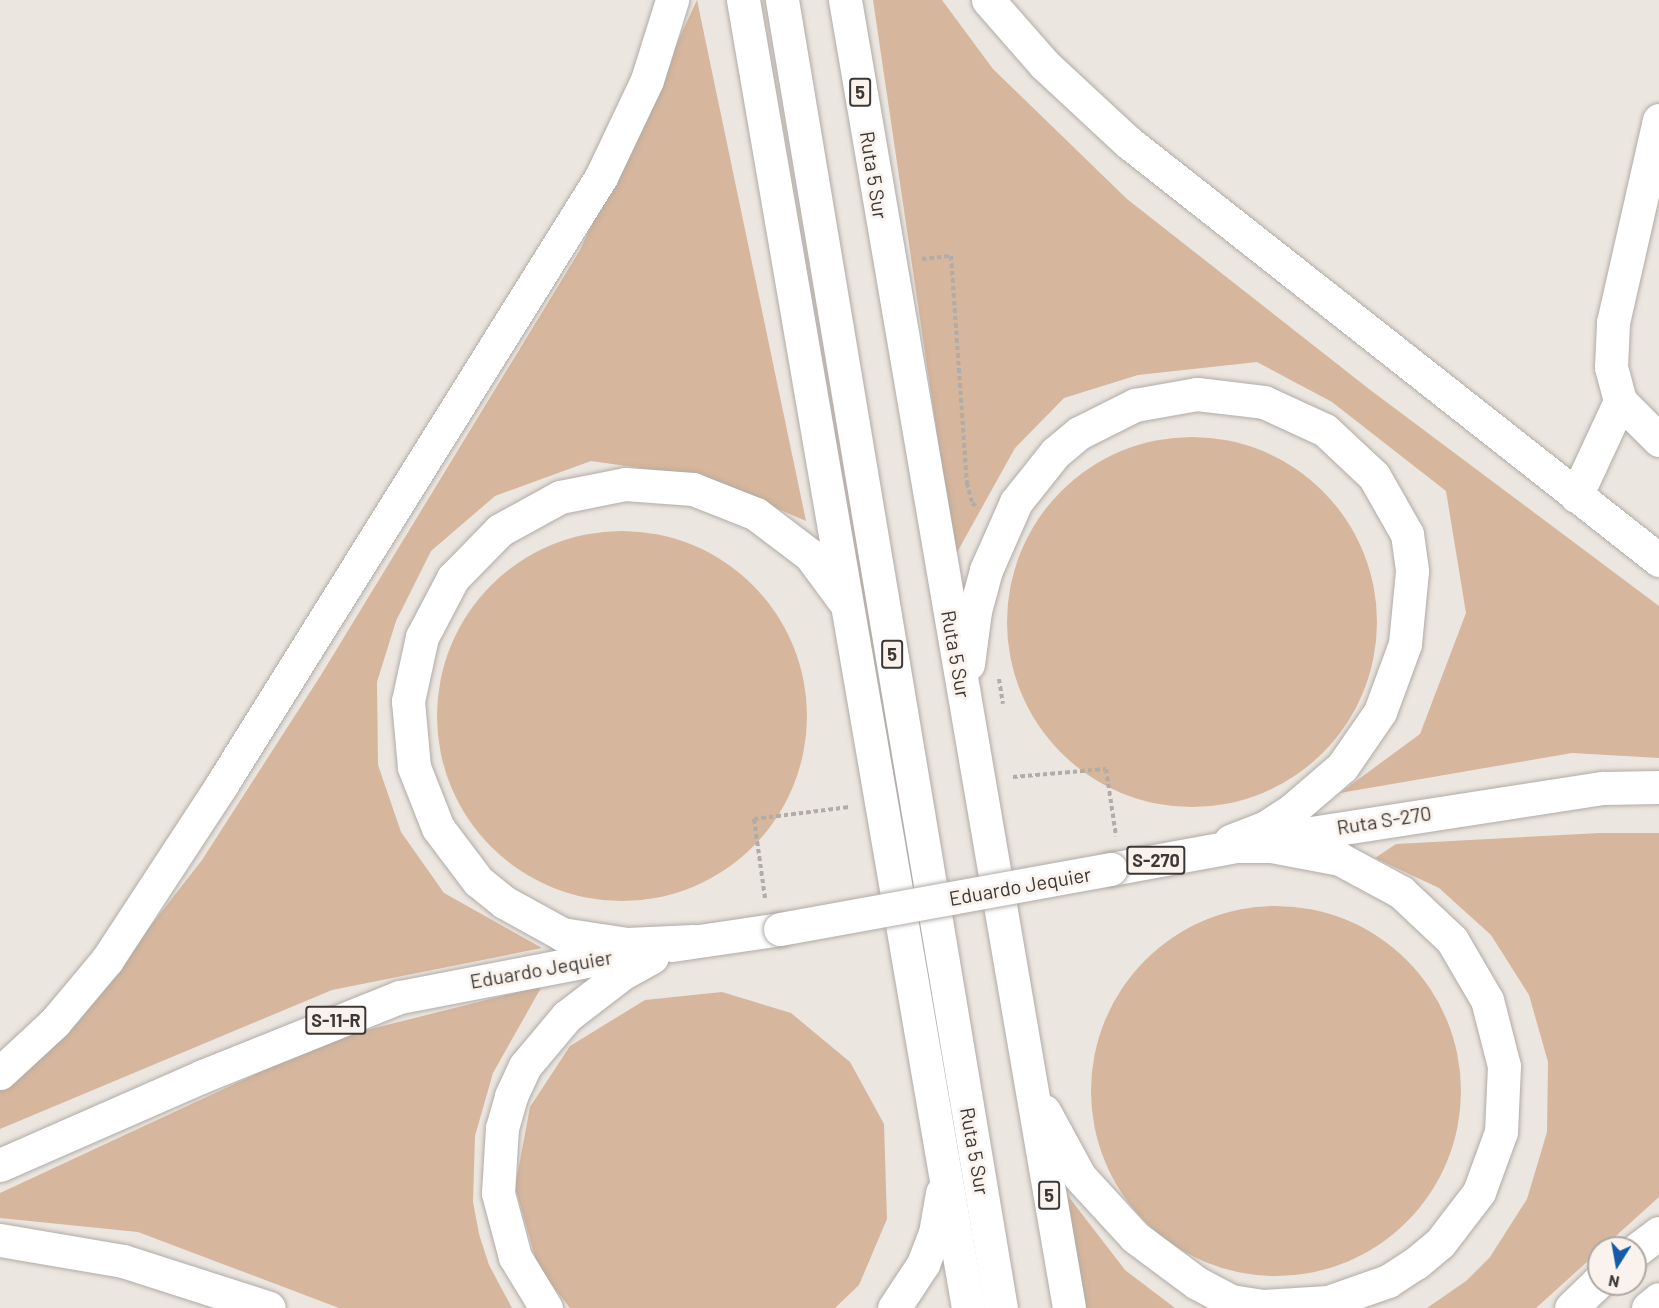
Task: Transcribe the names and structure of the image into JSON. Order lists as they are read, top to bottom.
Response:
{
  "streets": {
    "main road": [
      "5",
      "Ruta 5 Sur",
      "Ruta S-270",
      "S-270",
      "Eduardo Jequier",
      "S-11-R"
    ]
  },
  "crossings": [
    ["Ruta S-270", "Eduardo Jequier"]
  ],
  "north": "bottom"
}
